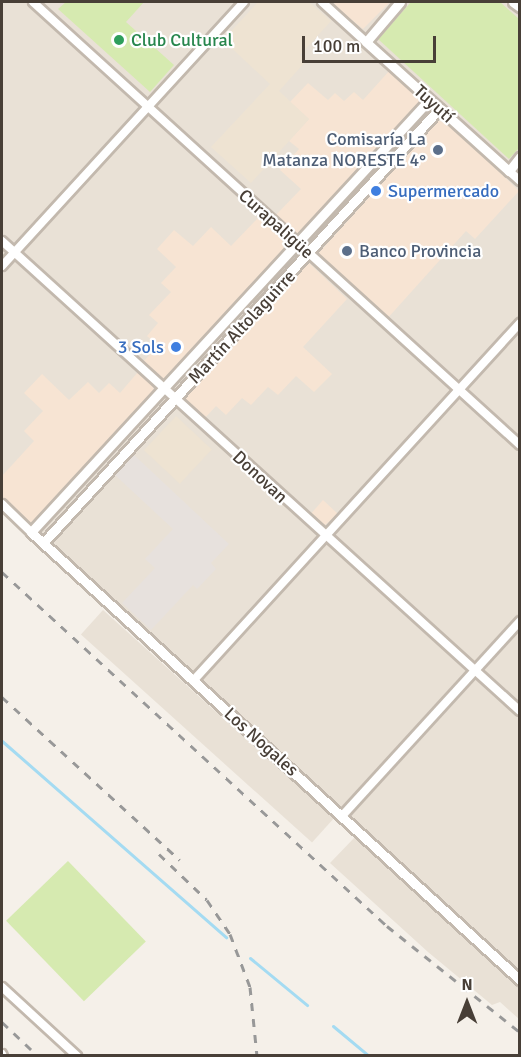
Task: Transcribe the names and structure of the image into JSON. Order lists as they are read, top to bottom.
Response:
{
  "streets": {
    "street": [
      "Tuyutí",
      "Curapaligüe",
      "Martín Altolaguirre",
      "Donovan",
      "Los Nogales"
    ]
  },
  "crossings": [
    ["Tuyutí", "Martín Altolaguirre"],
    ["Curapaligüe", "Martín Altolaguirre"],
    ["Martín Altolaguirre", "Donovan"],
    ["Martín Altolaguirre", "Los Nogales"]
  ],
  "places": [
    "Club Cultural",
    "Comisaría La Matanza NORESTE 4°",
    "Supermercado",
    "Banco Provincia",
    "3 Sols"
  ],
  "scale_bar": "100 m",
  "north": "top"
}
